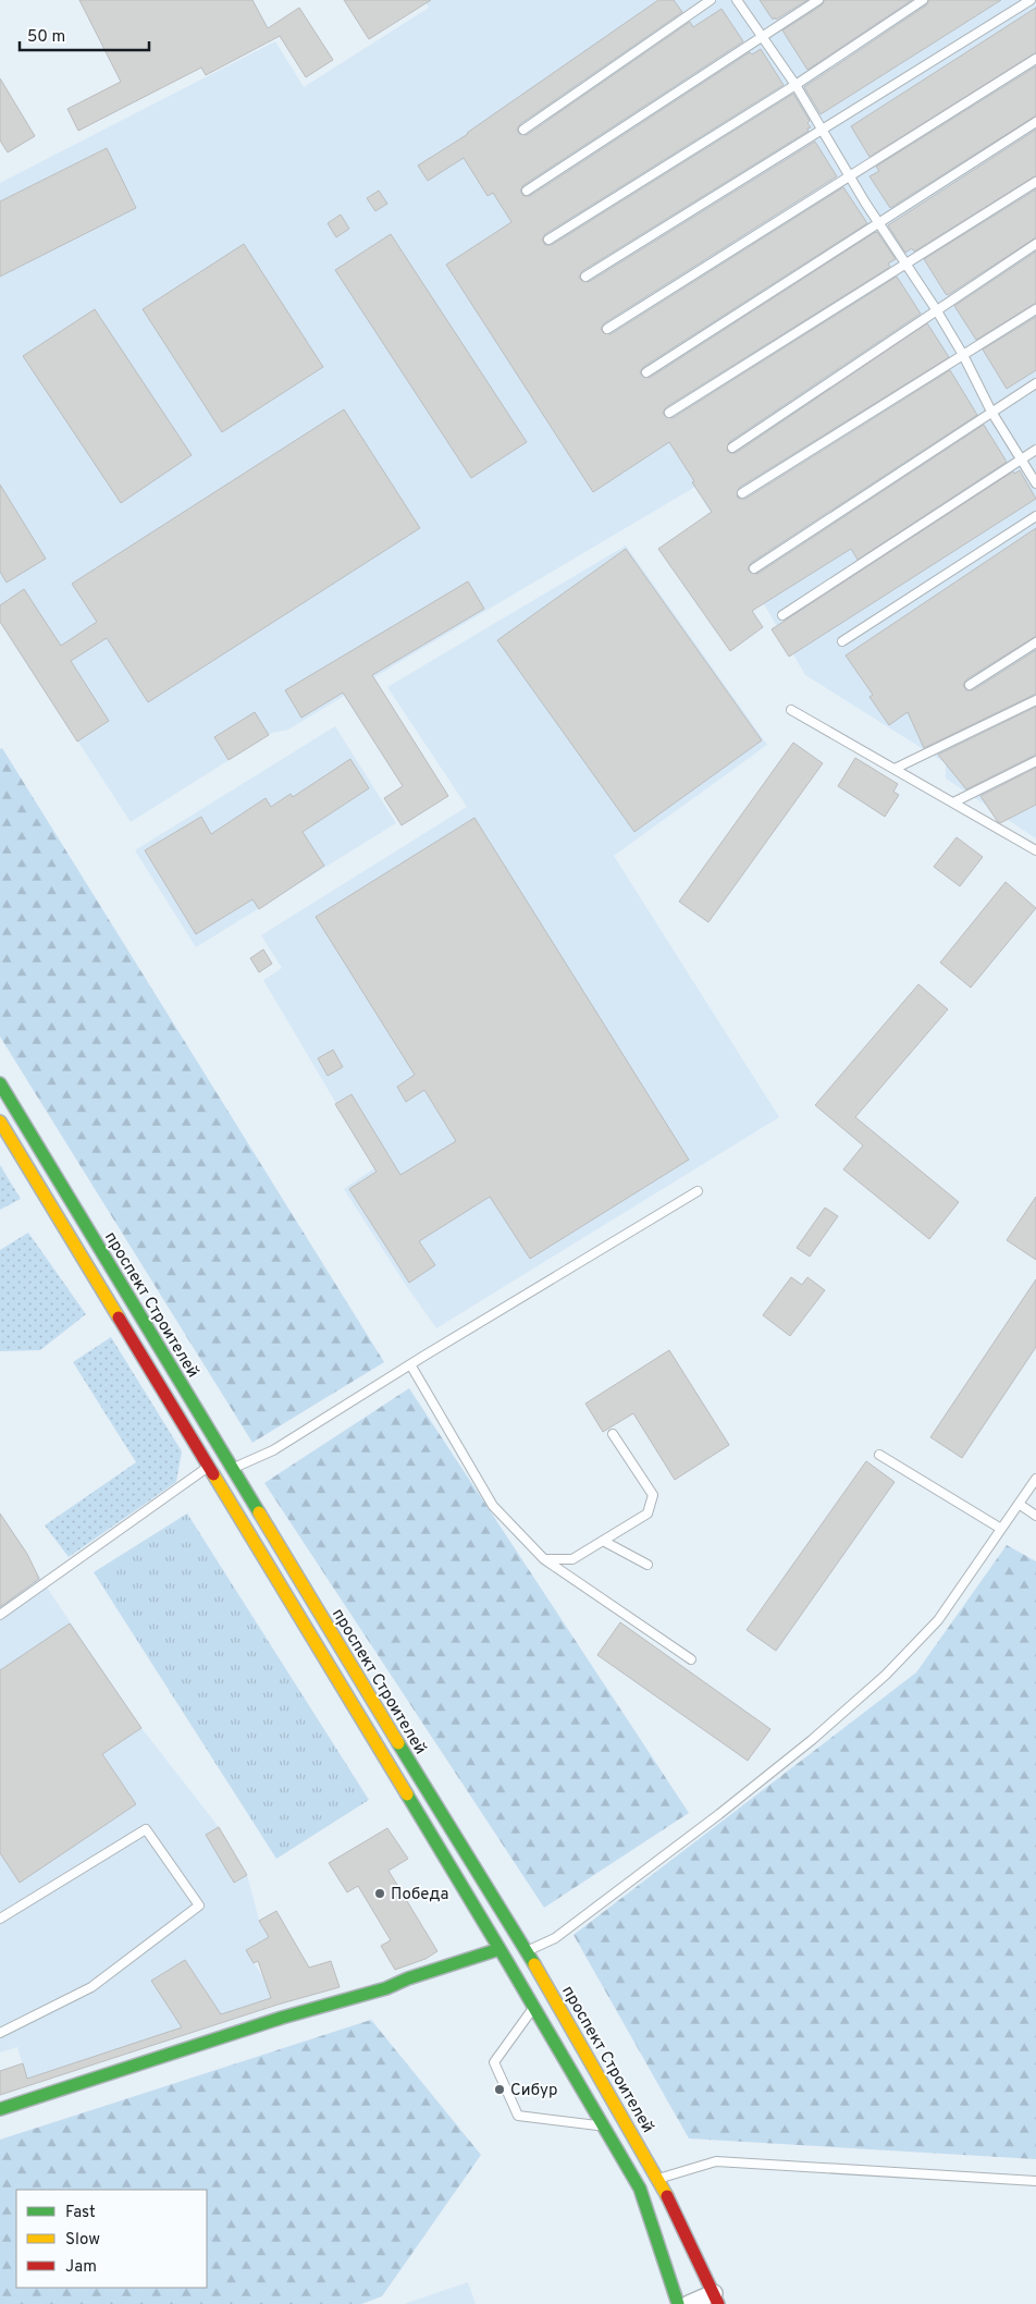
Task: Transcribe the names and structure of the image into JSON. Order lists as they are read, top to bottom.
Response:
{
  "streets": {
    "main road": ["проспект Строителей"]
  },
  "places": ["Победа", "Сибур"],
  "legend": ["Fast", "Slow", "Jam"],
  "scale_bar": "50 m"
}
